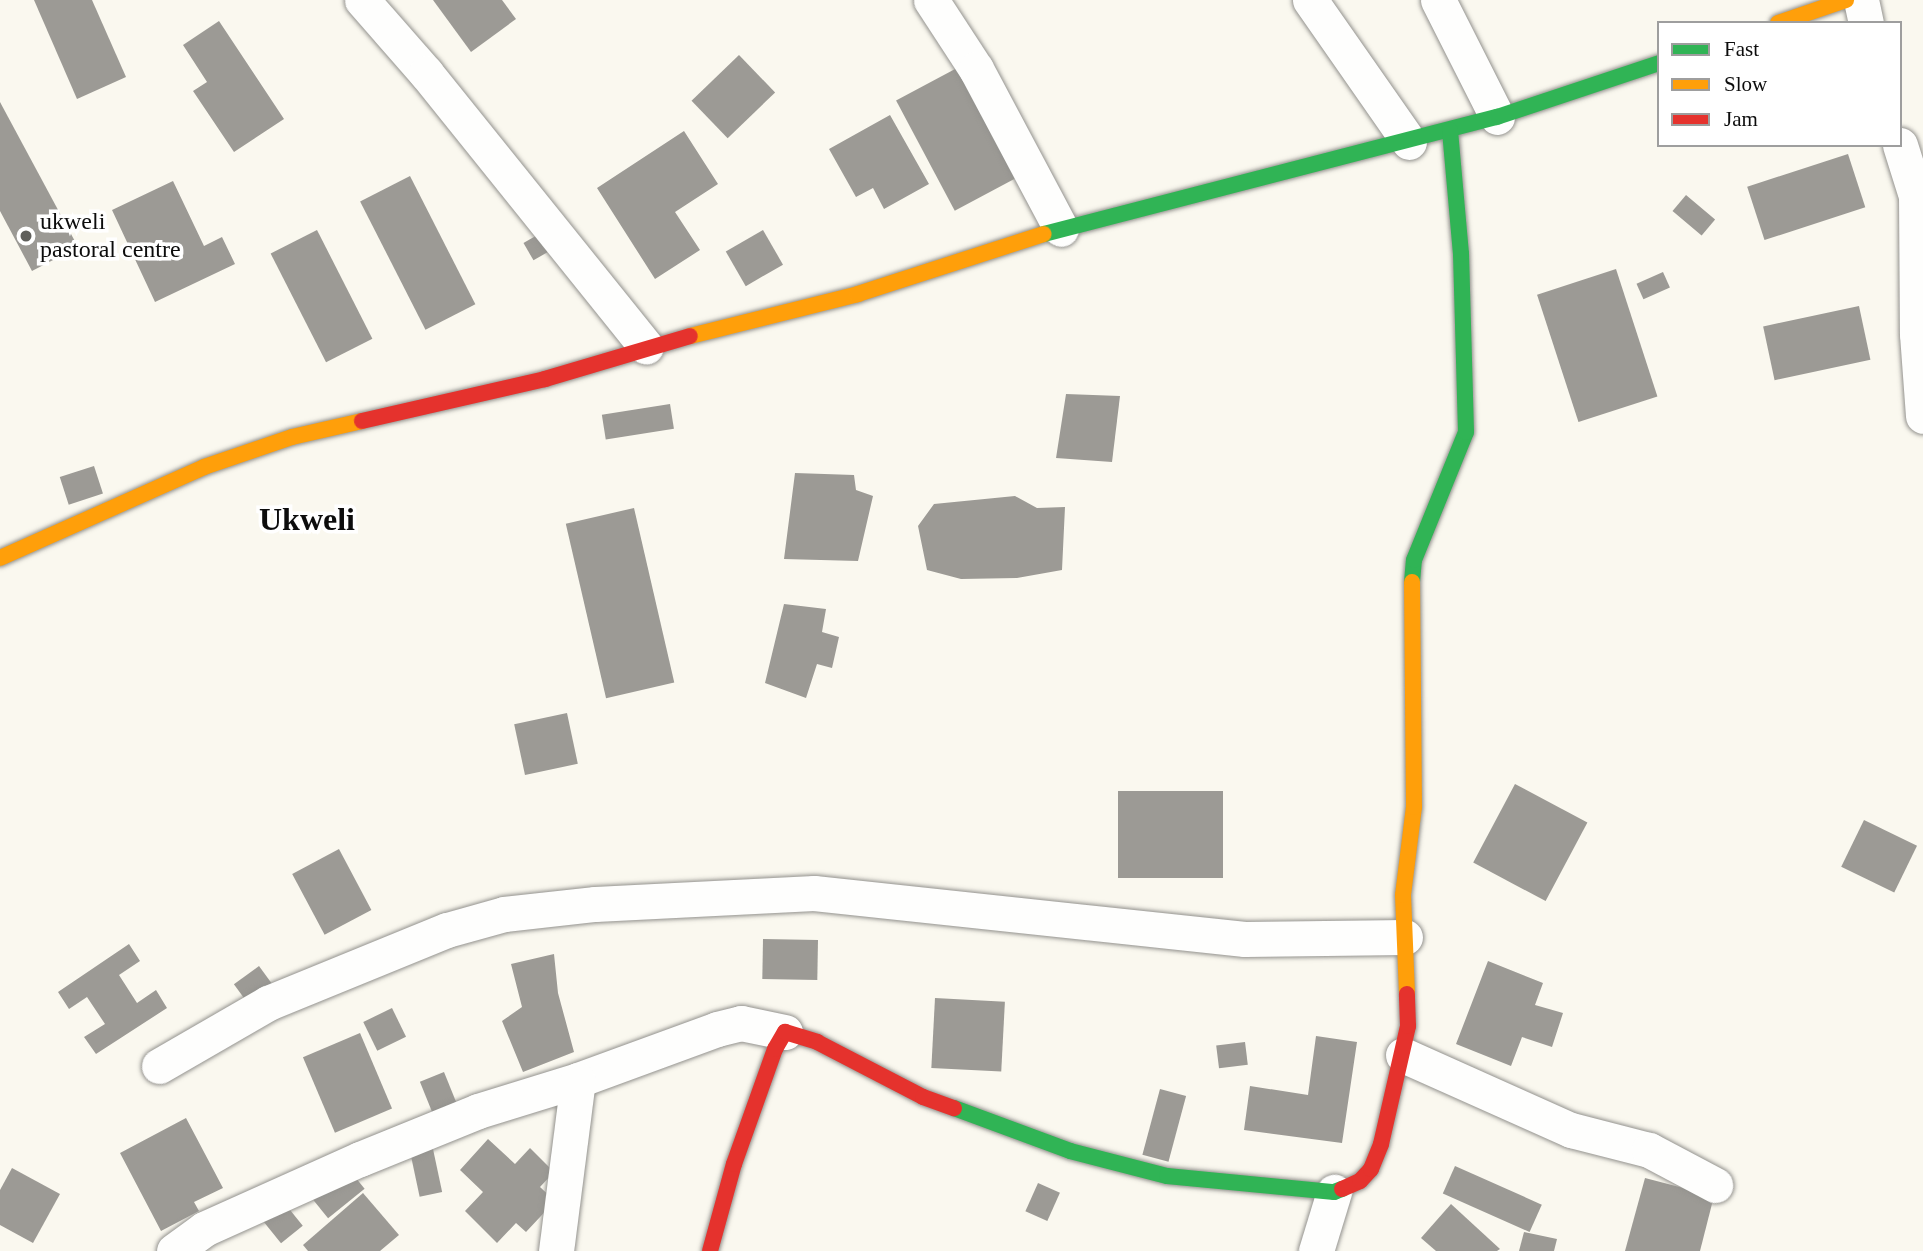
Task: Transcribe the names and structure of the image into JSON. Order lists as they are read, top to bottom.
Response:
{
  "districts": ["Ukweli"],
  "places": ["ukweli pastoral centre"],
  "legend": ["Fast", "Slow", "Jam"]
}
